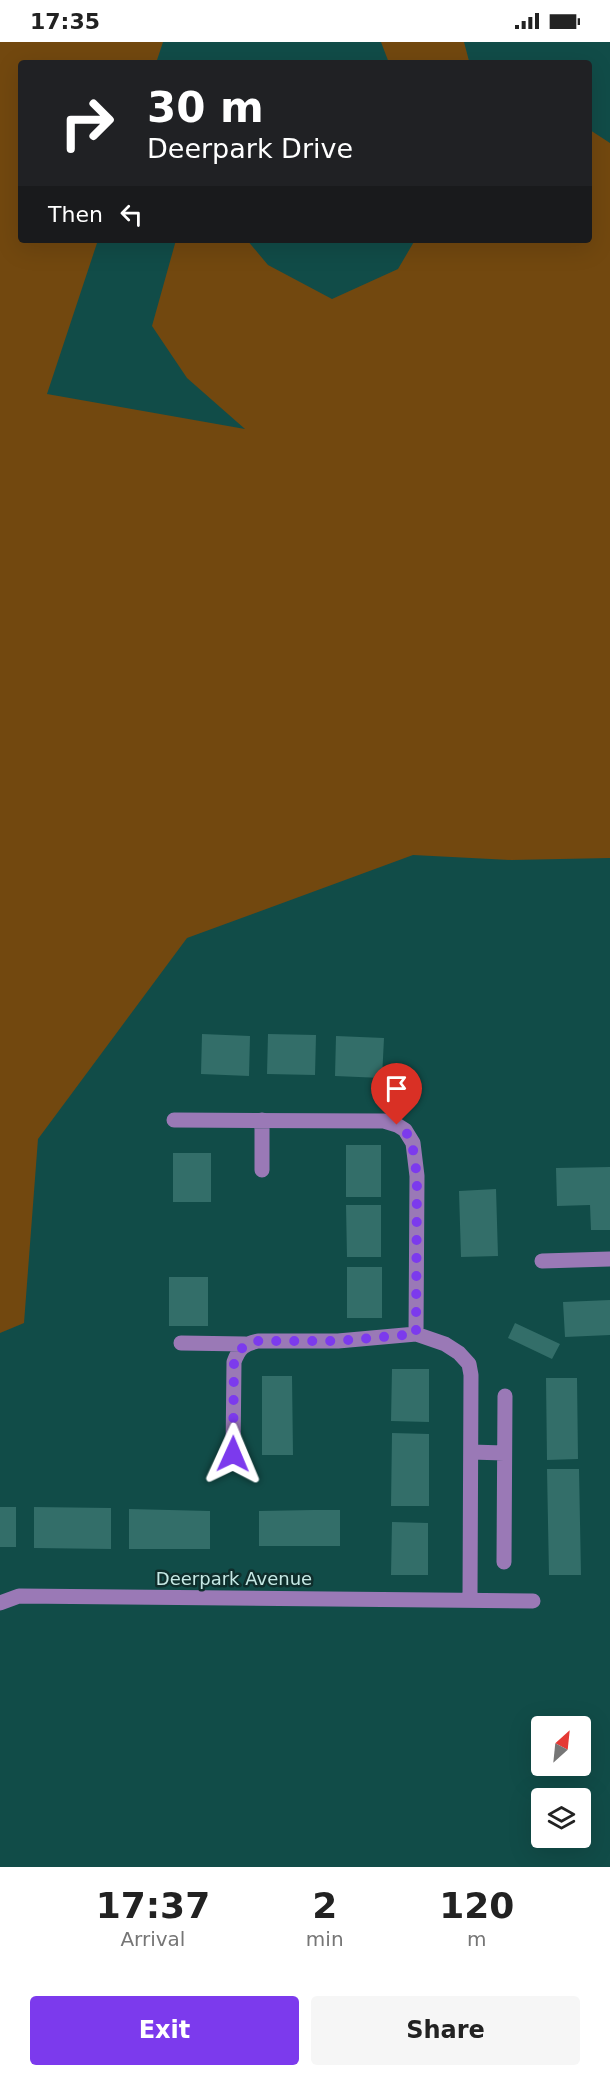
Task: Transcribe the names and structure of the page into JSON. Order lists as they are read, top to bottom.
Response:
{
  "streets": {
    "street": ["Deerpark Avenue"]
  },
  "north": "top right",
  "page": {
    "status": "17:35",
    "turn": ["30 m", "Deerpark Drive"],
    "then": "Then",
    "eta": [
      "17:37",
      "Arrival",
      "2",
      "min",
      "120",
      "m"
    ],
    "buttons": ["Exit", "Share"]
  }
}
